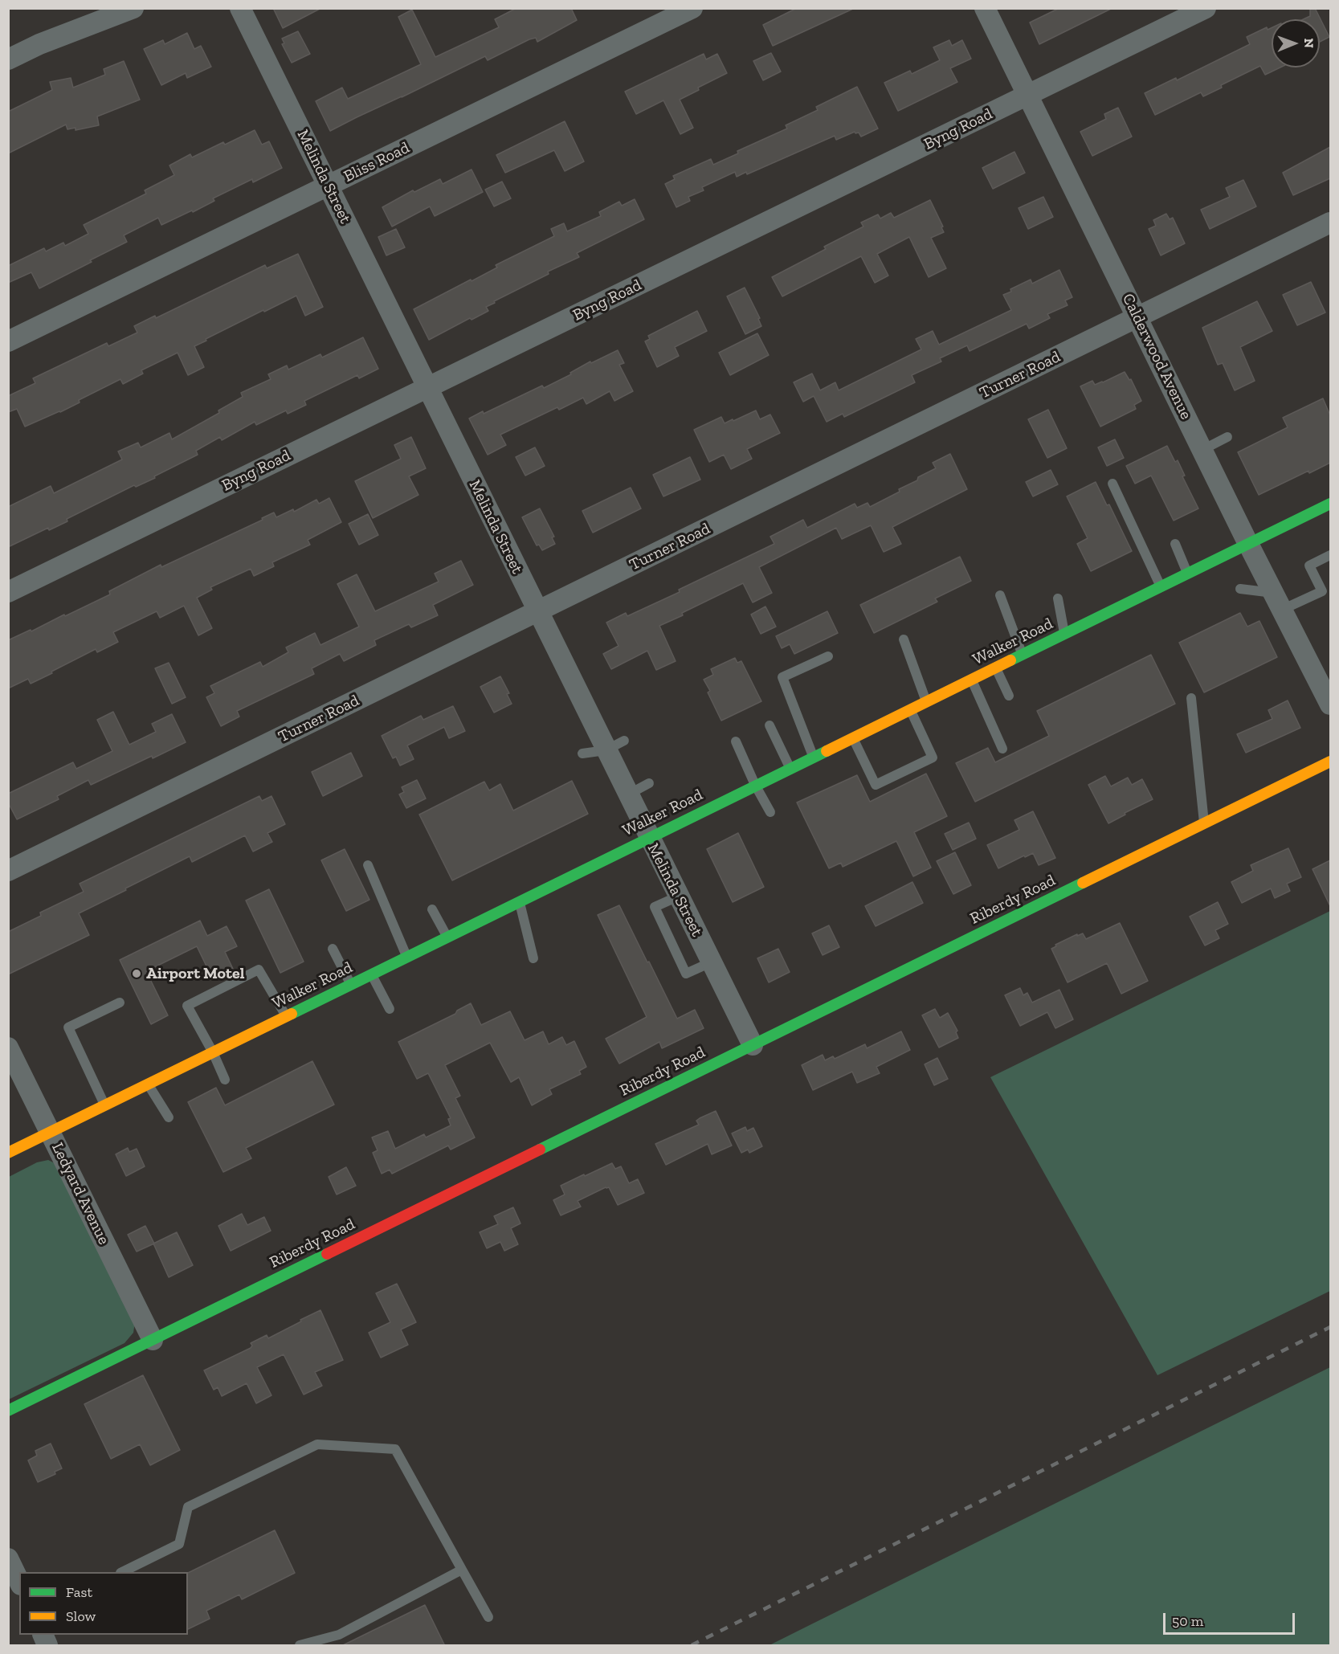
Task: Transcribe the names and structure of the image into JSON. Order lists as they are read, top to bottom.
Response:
{
  "streets": {
    "main road": ["Walker Road", "Riberdy Road"],
    "street": [
      "Byng Road",
      "Bliss Road",
      "Melinda Street",
      "Calderwood Avenue",
      "Turner Road",
      "Ledyard Avenue"
    ]
  },
  "crossings": [
    ["Byng Road", "Melinda Street"],
    ["Byng Road", "Calderwood Avenue"],
    ["Bliss Road", "Melinda Street"],
    ["Melinda Street", "Turner Road"],
    ["Melinda Street", "Walker Road"],
    ["Melinda Street", "Riberdy Road"],
    ["Calderwood Avenue", "Turner Road"],
    ["Calderwood Avenue", "Walker Road"],
    ["Walker Road", "Ledyard Avenue"],
    ["Riberdy Road", "Ledyard Avenue"]
  ],
  "places": ["Airport Motel"],
  "legend": ["Fast", "Slow"],
  "scale_bar": "50 m",
  "north": "right"
}
